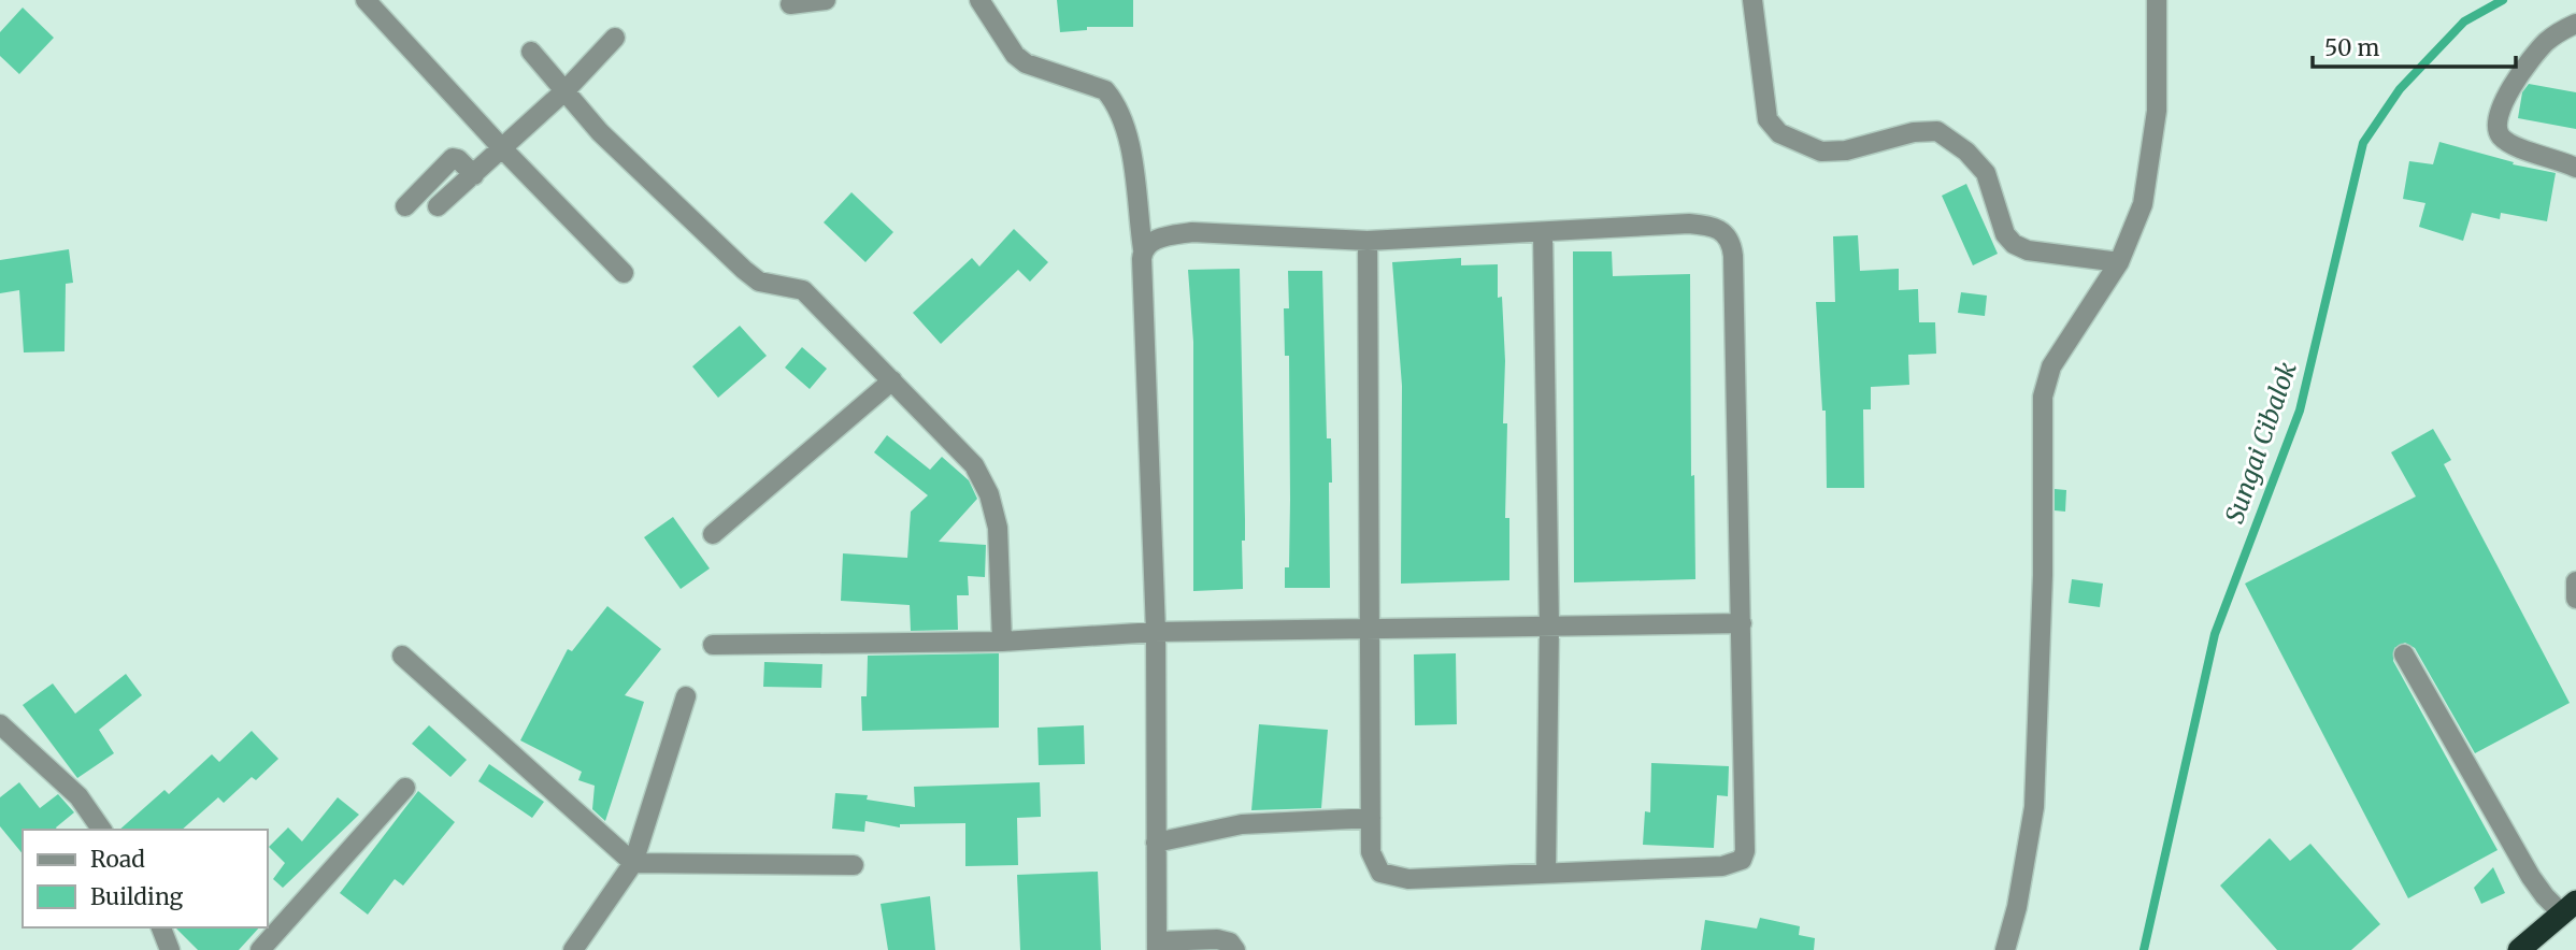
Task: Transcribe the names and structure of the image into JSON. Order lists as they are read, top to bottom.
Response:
{
  "water": ["Sungai Cibalok"],
  "legend": ["Road", "Building"],
  "scale_bar": "50 m"
}
